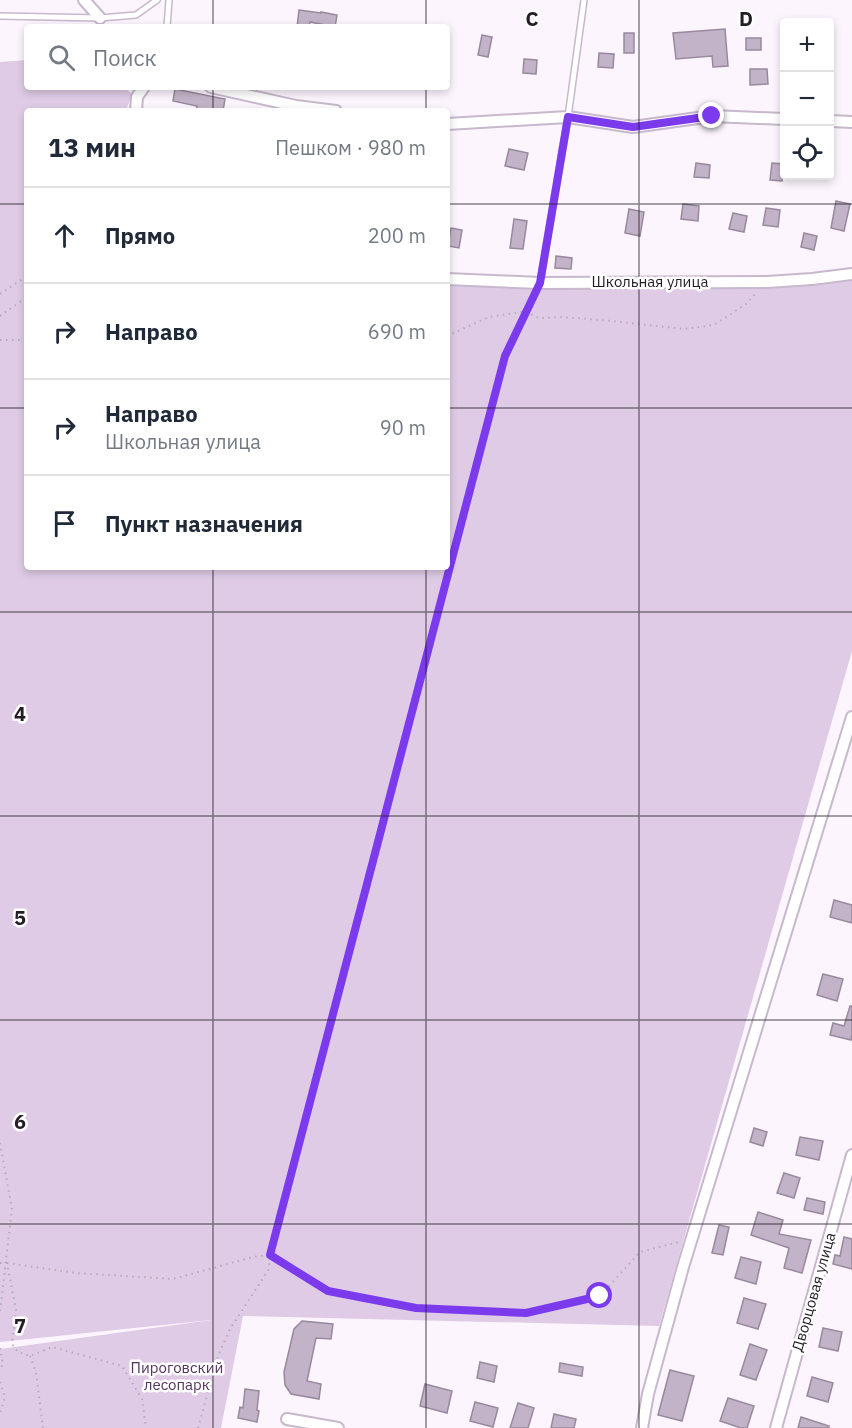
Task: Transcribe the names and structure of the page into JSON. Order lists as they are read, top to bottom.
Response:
{
  "streets": {
    "street": ["Школьная улица", "Дворцовая улица"]
  },
  "parks": ["Пироговский лесопарк"],
  "page": {
    "map_buttons": ["+", "−"],
    "search": "Поиск",
    "heading": ["13 мин", "Пешком · 980 m"],
    "list": [
      ["Прямо", "200 m"],
      ["Направо", "690 m"],
      ["Направо", "Школьная улица", "90 m"],
      "Пункт назначения"
    ]
  },
  "grid": {
    "columns": ["C", "D"],
    "rows": [
      "4",
      "5",
      "6",
      "7"
    ]
  }
}
